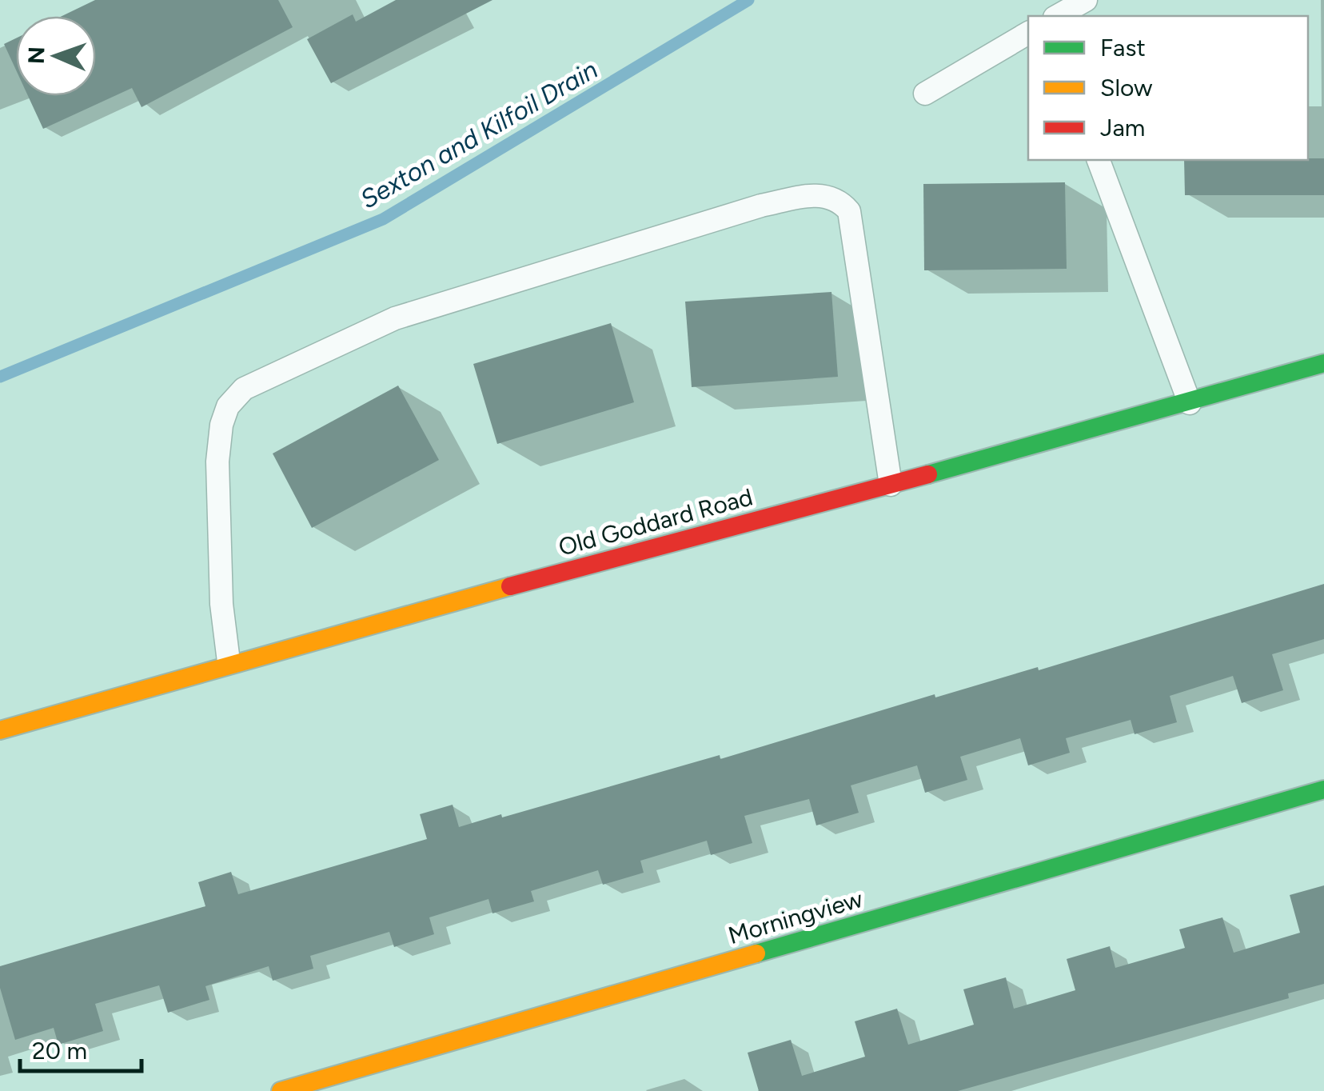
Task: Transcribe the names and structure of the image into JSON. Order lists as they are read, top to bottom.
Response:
{
  "streets": {
    "street": ["Old Goddard Road", "Morningview"]
  },
  "water": ["Sexton and Kilfoil Drain"],
  "legend": ["Fast", "Slow", "Jam"],
  "scale_bar": "20 m",
  "north": "left"
}
